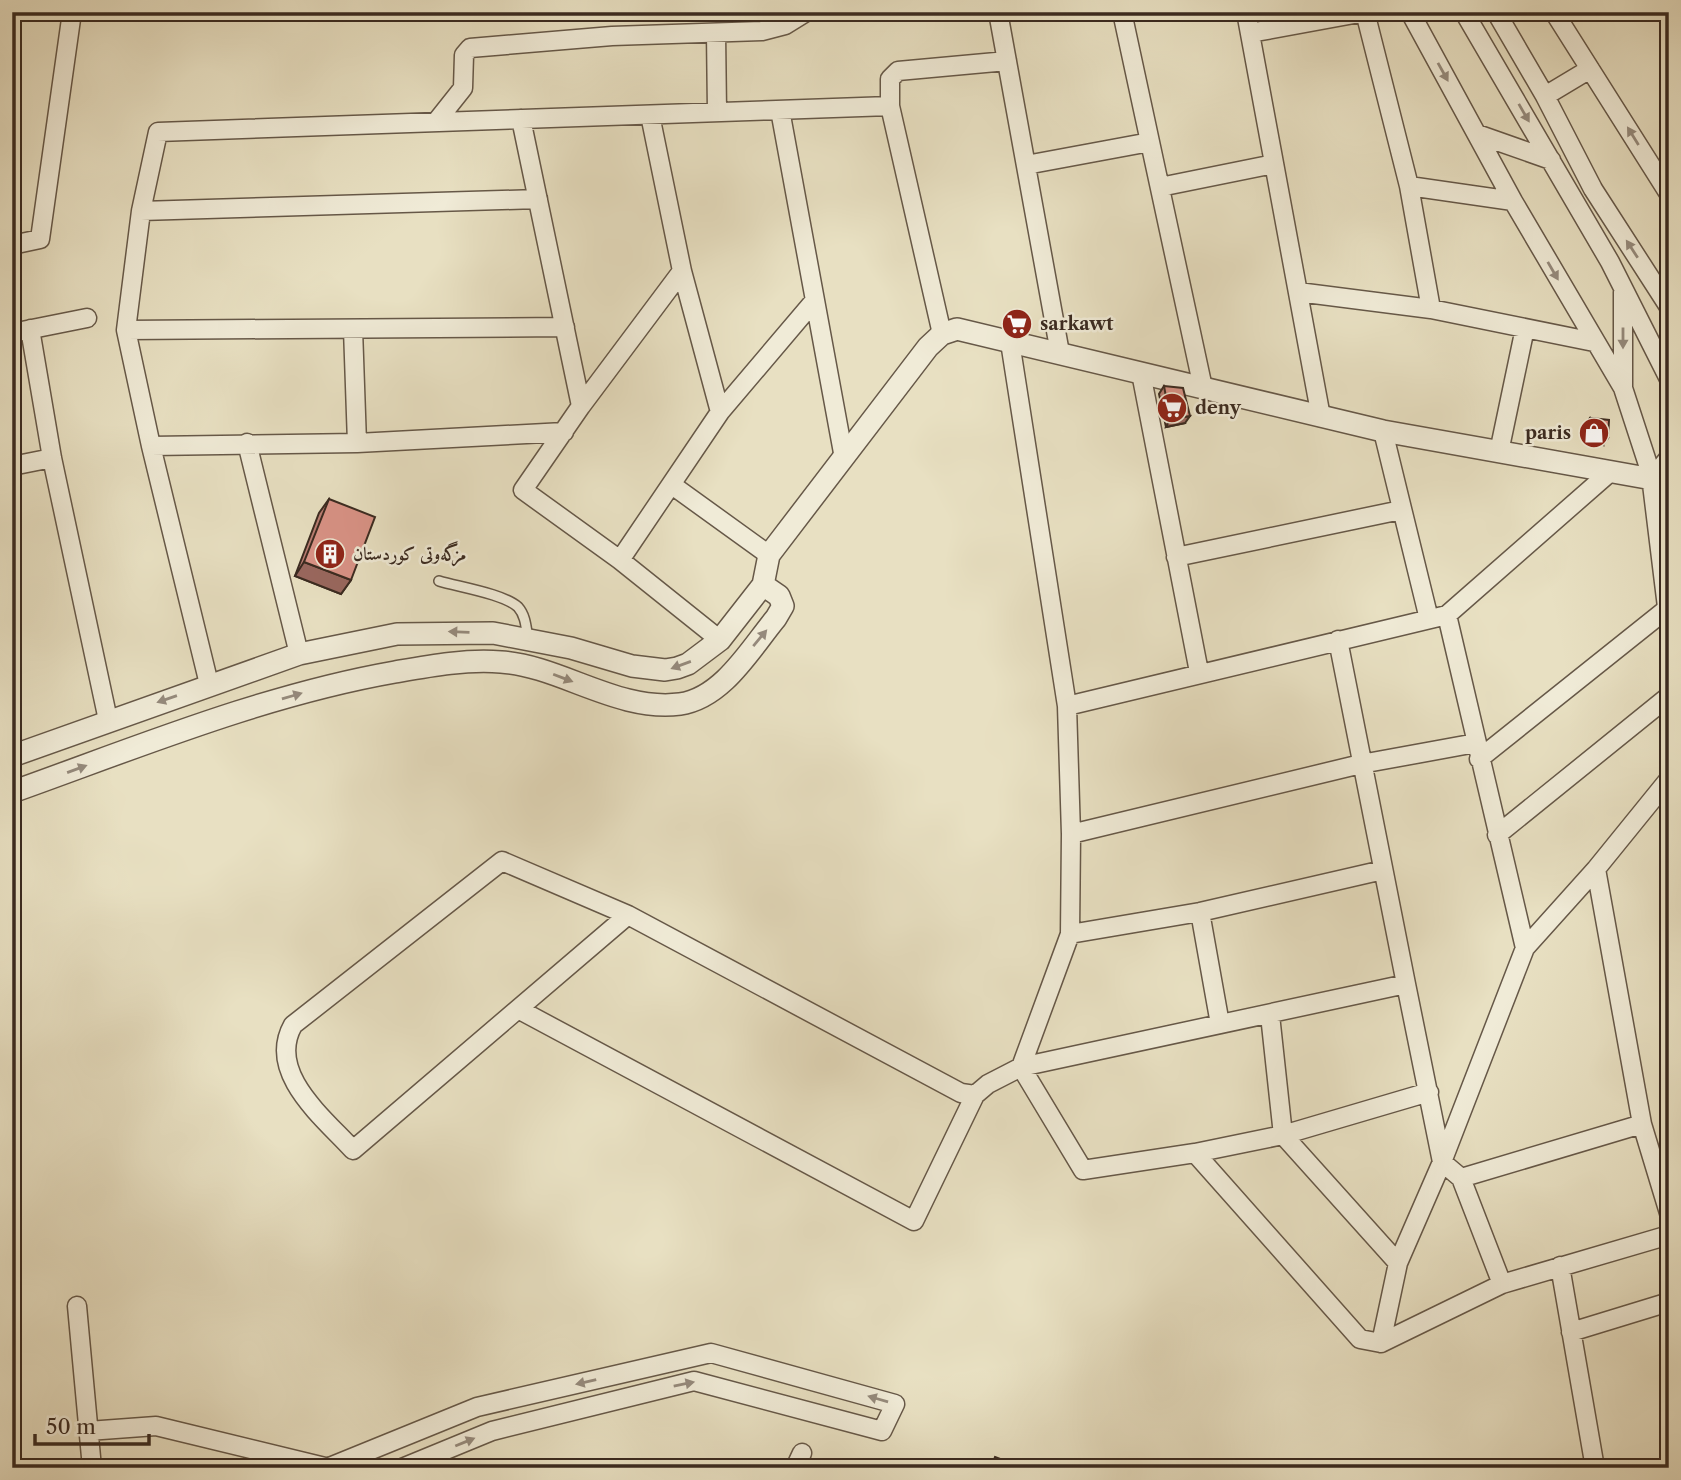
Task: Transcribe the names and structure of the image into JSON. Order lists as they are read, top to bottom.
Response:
{
  "places": {
    "supermarket": ["sarkawt", "deny"],
    "shop": ["paris"],
    "building": ["مزگەوتی کوردستان"]
  },
  "scale_bar": "50 m"
}
